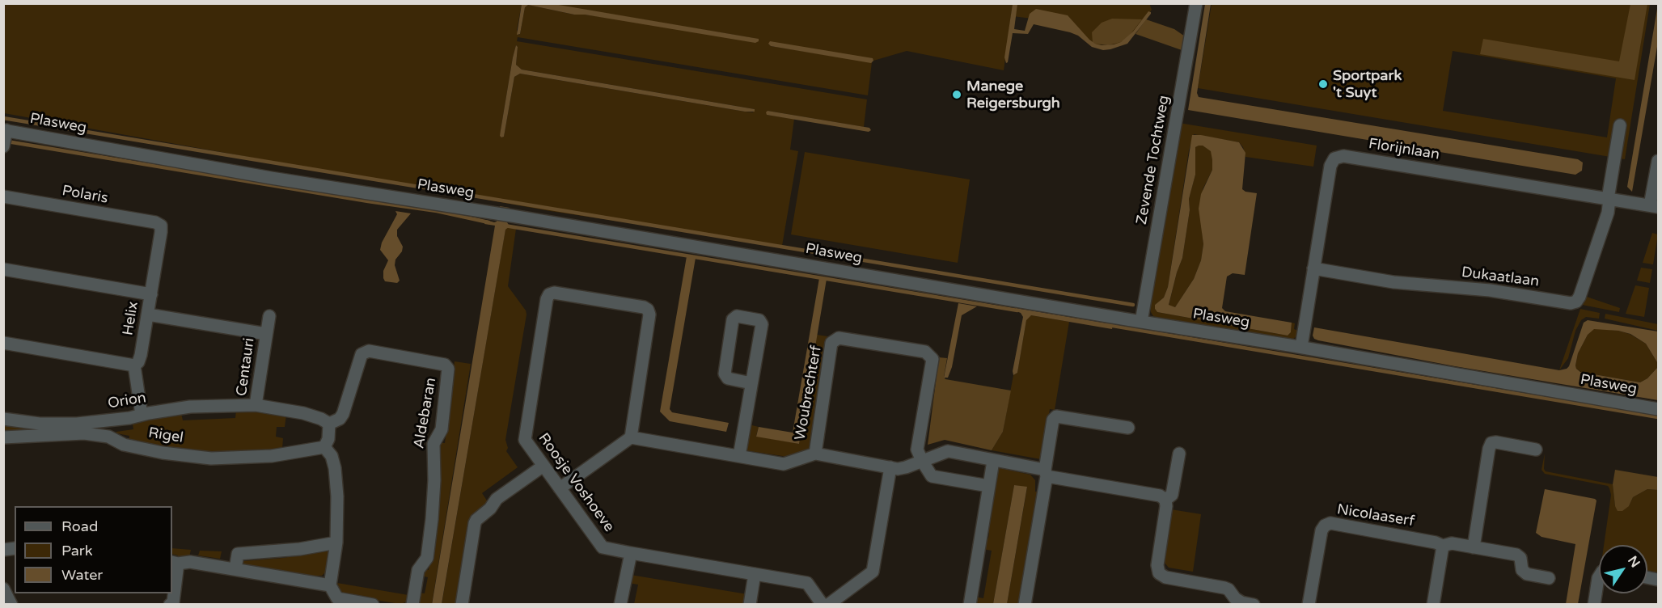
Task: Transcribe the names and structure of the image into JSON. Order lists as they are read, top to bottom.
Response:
{
  "streets": {
    "street": [
      "Plasweg",
      "Florijnlaan",
      "Zevende Tochtweg",
      "Polaris",
      "Dukaatlaan",
      "Helix",
      "Centauri",
      "Woubrechterf",
      "Orion",
      "Aldebaran",
      "Rigel",
      "Roosje Voshoeve",
      "Nicolaaserf"
    ]
  },
  "crossings": [
    ["Plasweg", "Florijnlaan"],
    ["Plasweg", "Zevende Tochtweg"],
    ["Florijnlaan", "Dukaatlaan"],
    ["Polaris", "Helix"],
    ["Helix", "Orion"],
    ["Centauri", "Orion"],
    ["Centauri", "Aldebaran"],
    ["Woubrechterf", "Roosje Voshoeve"]
  ],
  "places": ["Sportpark 't Suyt", "Manege Reigersburgh"],
  "legend": ["Road", "Park", "Water"],
  "north": "top right"
}
